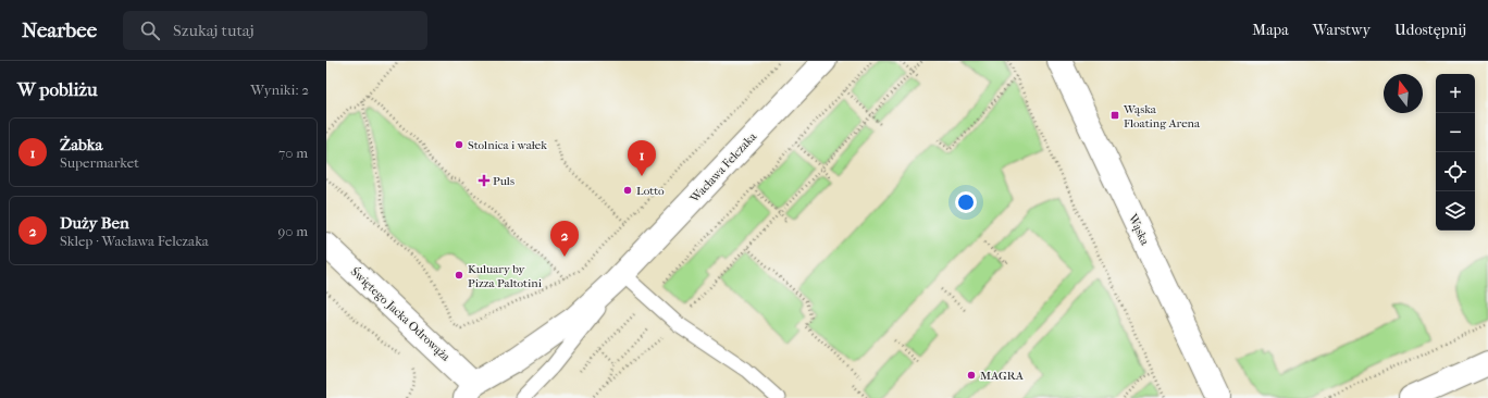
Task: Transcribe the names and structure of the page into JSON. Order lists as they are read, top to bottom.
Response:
{
  "streets": {
    "street": ["Wacława Felczaka", "Wąska", "Świętego Jacka Odrowąża"]
  },
  "crossings": [
    ["Wacława Felczaka", "Świętego Jacka Odrowąża"]
  ],
  "places": {
    "transit": ["Wąska Floating Arena"],
    "other": [
      "Stolnica i wałek",
      "Lotto",
      "Kuluary by Pizza Paltotini",
      "MAGRA"
    ],
    "health": ["Puls"]
  },
  "north": "top",
  "page": {
    "header": "Nearbee",
    "search": "Szukaj tutaj",
    "nav": ["Mapa", "Warstwy", "Udostępnij"],
    "heading": ["W pobliżu", "Wyniki: 2"],
    "map_buttons": ["+", "−"],
    "list": [
      {
        "mark": "1",
        "name": "Żabka",
        "note": "Supermarket",
        "value": "70 m"
      },
      {
        "mark": "2",
        "name": "Duży Ben",
        "note": "Sklep · Wacława Felczaka",
        "value": "90 m"
      }
    ],
    "pins": ["1", "2"]
  }
}
